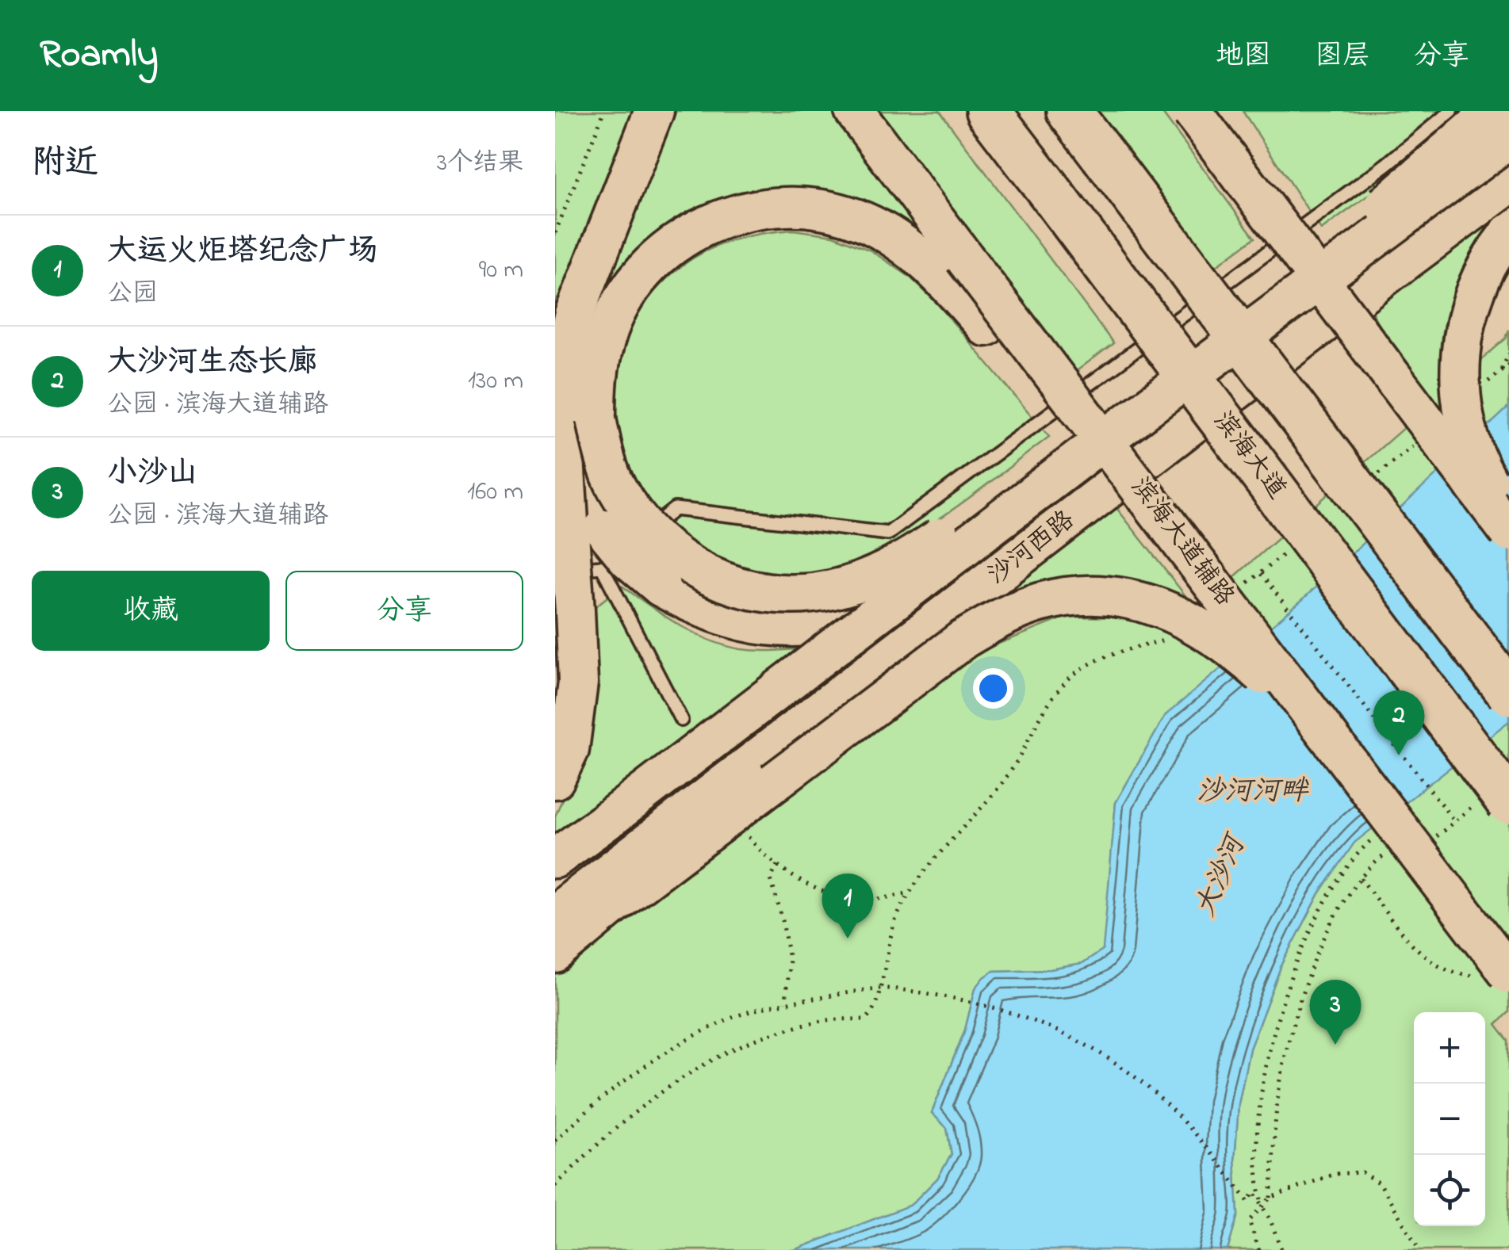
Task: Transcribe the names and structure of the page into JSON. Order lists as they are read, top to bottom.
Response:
{
  "streets": {
    "highway": ["滨海大道"],
    "main road": ["滨海大道辅路", "沙河西路"]
  },
  "water": ["沙河河畔", "大沙河"],
  "page": {
    "header": "Roamly",
    "nav": ["地图", "图层", "分享"],
    "heading": ["附近", "3个结果"],
    "list": [
      {
        "mark": "1",
        "name": "大运火炬塔纪念广场",
        "note": "公园",
        "value": "90 m"
      },
      {
        "mark": "2",
        "name": "大沙河生态长廊",
        "note": "公园 · 滨海大道辅路",
        "value": "130 m"
      },
      {
        "mark": "3",
        "name": "小沙山",
        "note": "公园 · 滨海大道辅路",
        "value": "160 m"
      }
    ],
    "buttons": ["收藏", "分享"],
    "pins": ["2", "1", "3"],
    "map_buttons": ["+", "−"]
  }
}
